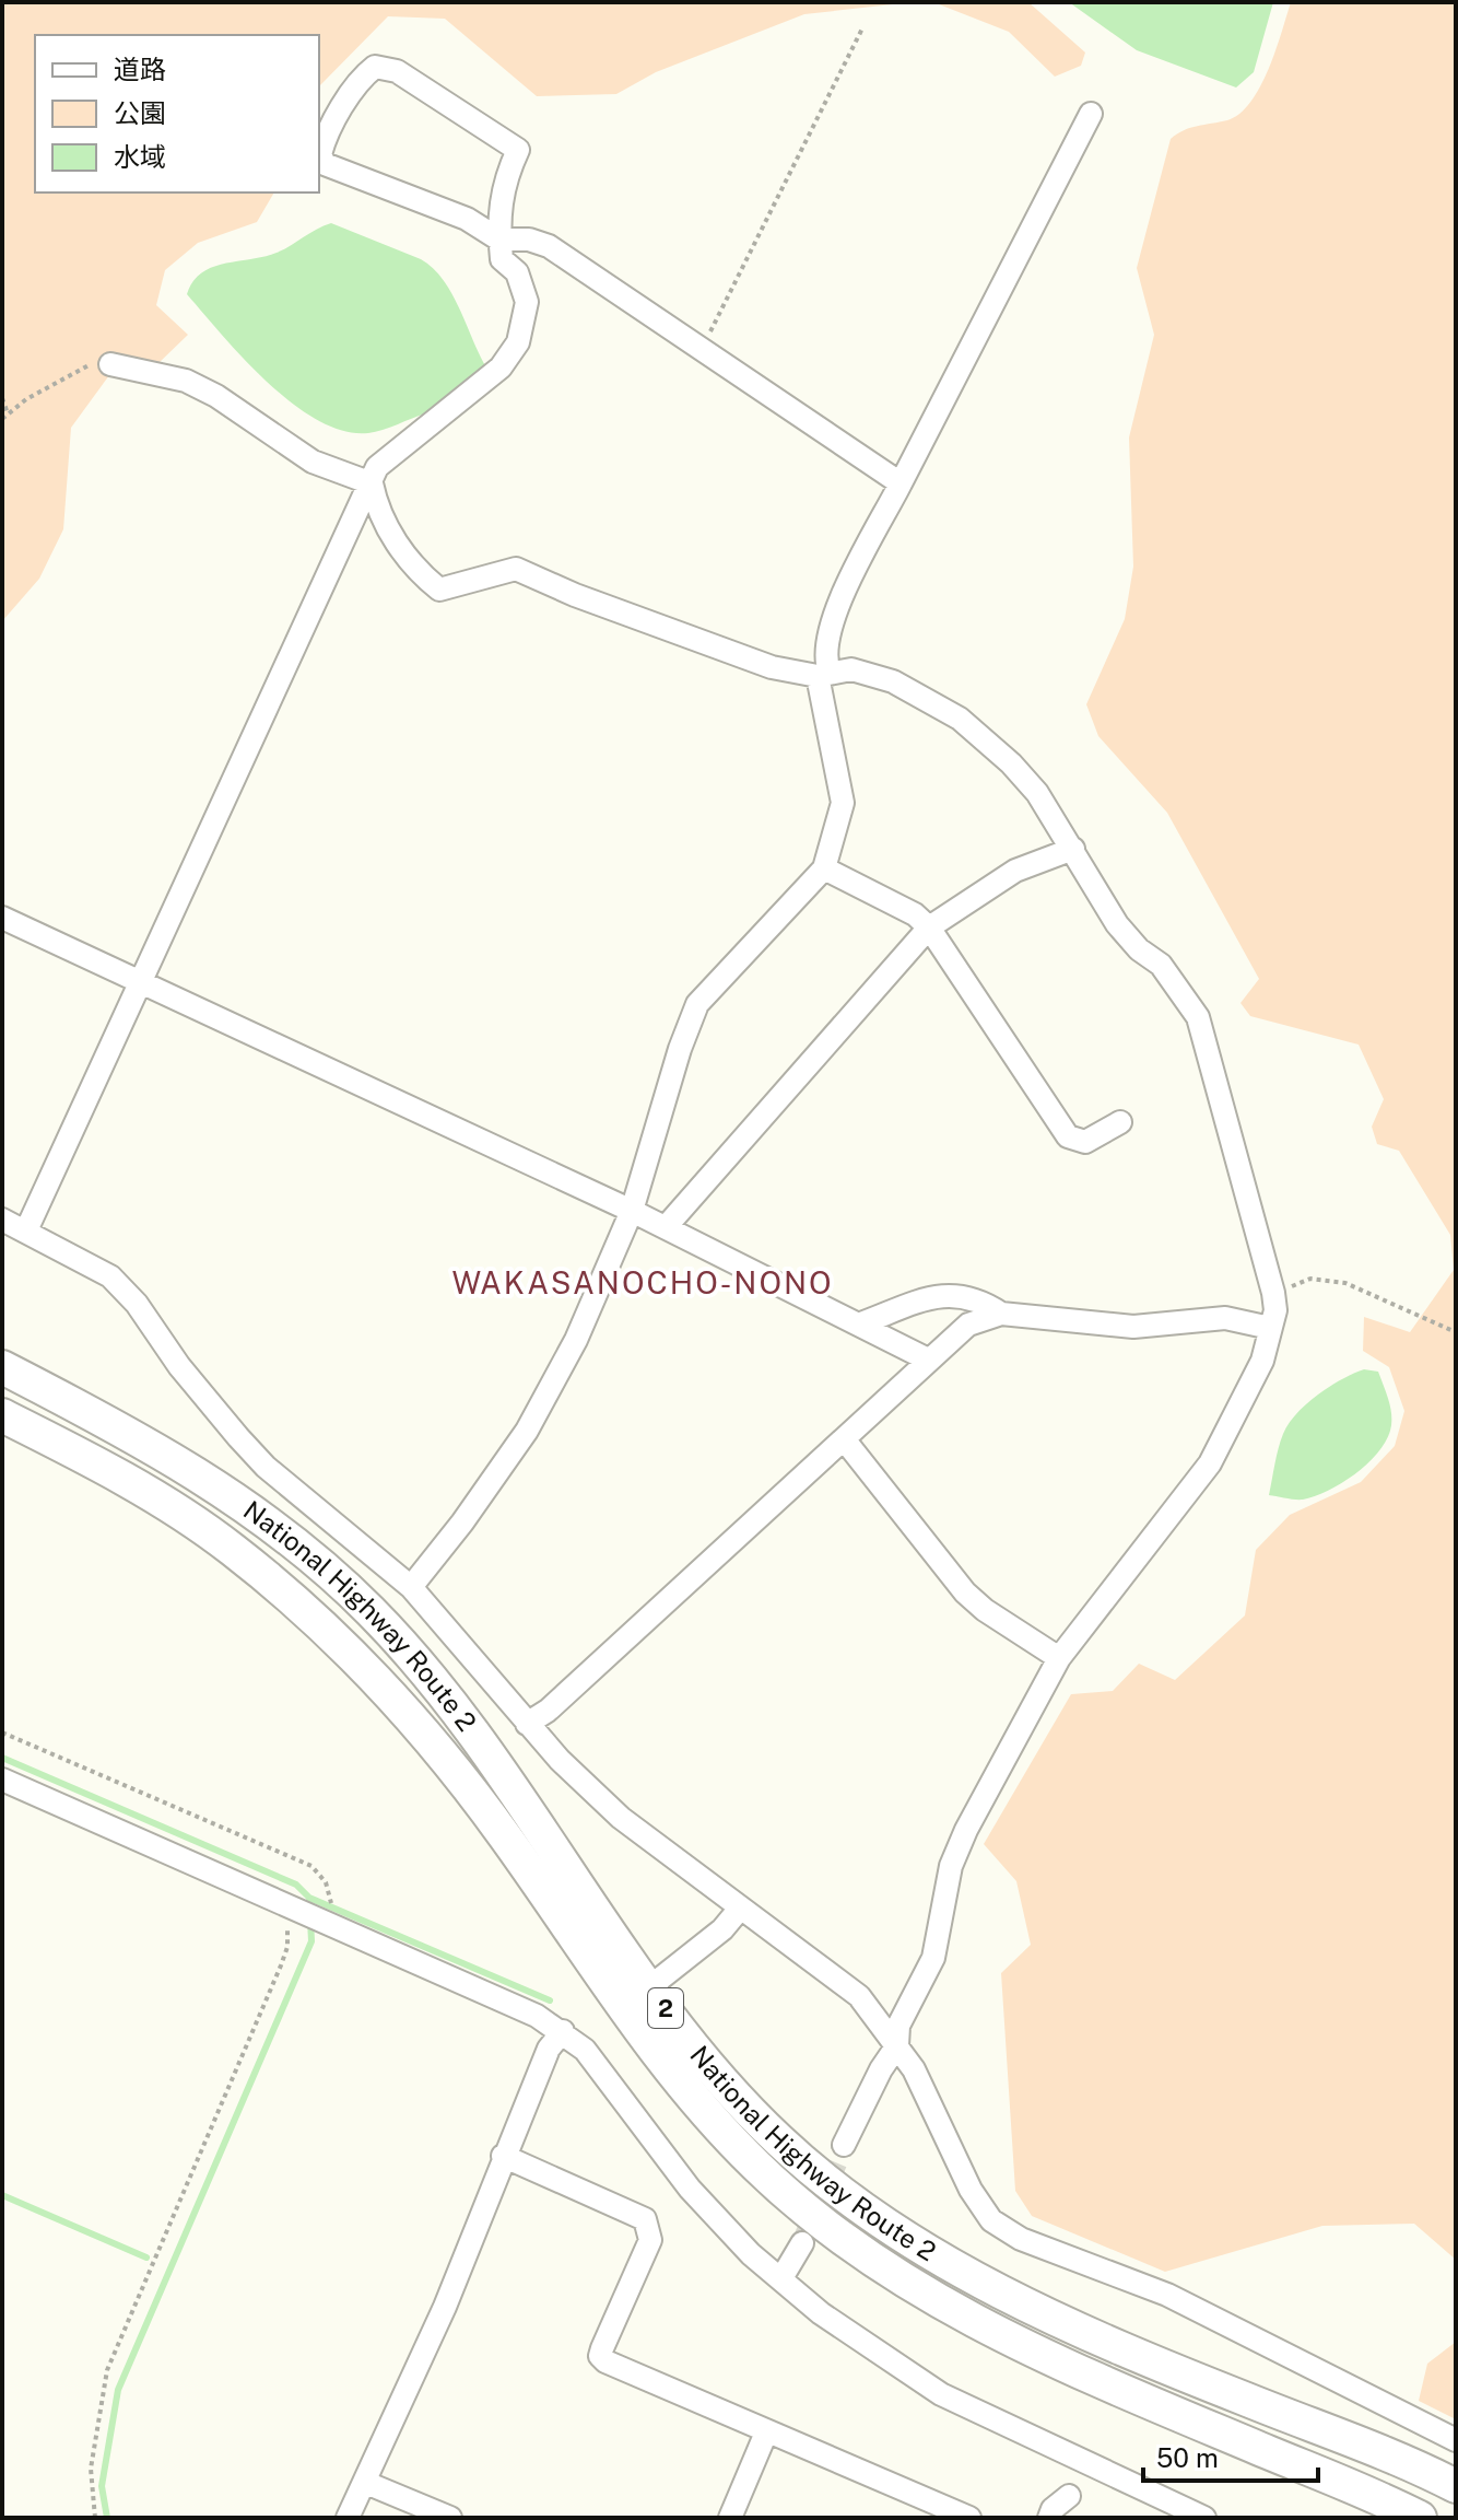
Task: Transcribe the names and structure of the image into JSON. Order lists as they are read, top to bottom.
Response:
{
  "streets": {
    "highway": ["National Highway Route 2", "2"]
  },
  "districts": ["WAKASANOCHO-NONO"],
  "legend": ["道路", "公園", "水域"],
  "scale_bar": "50 m"
}
